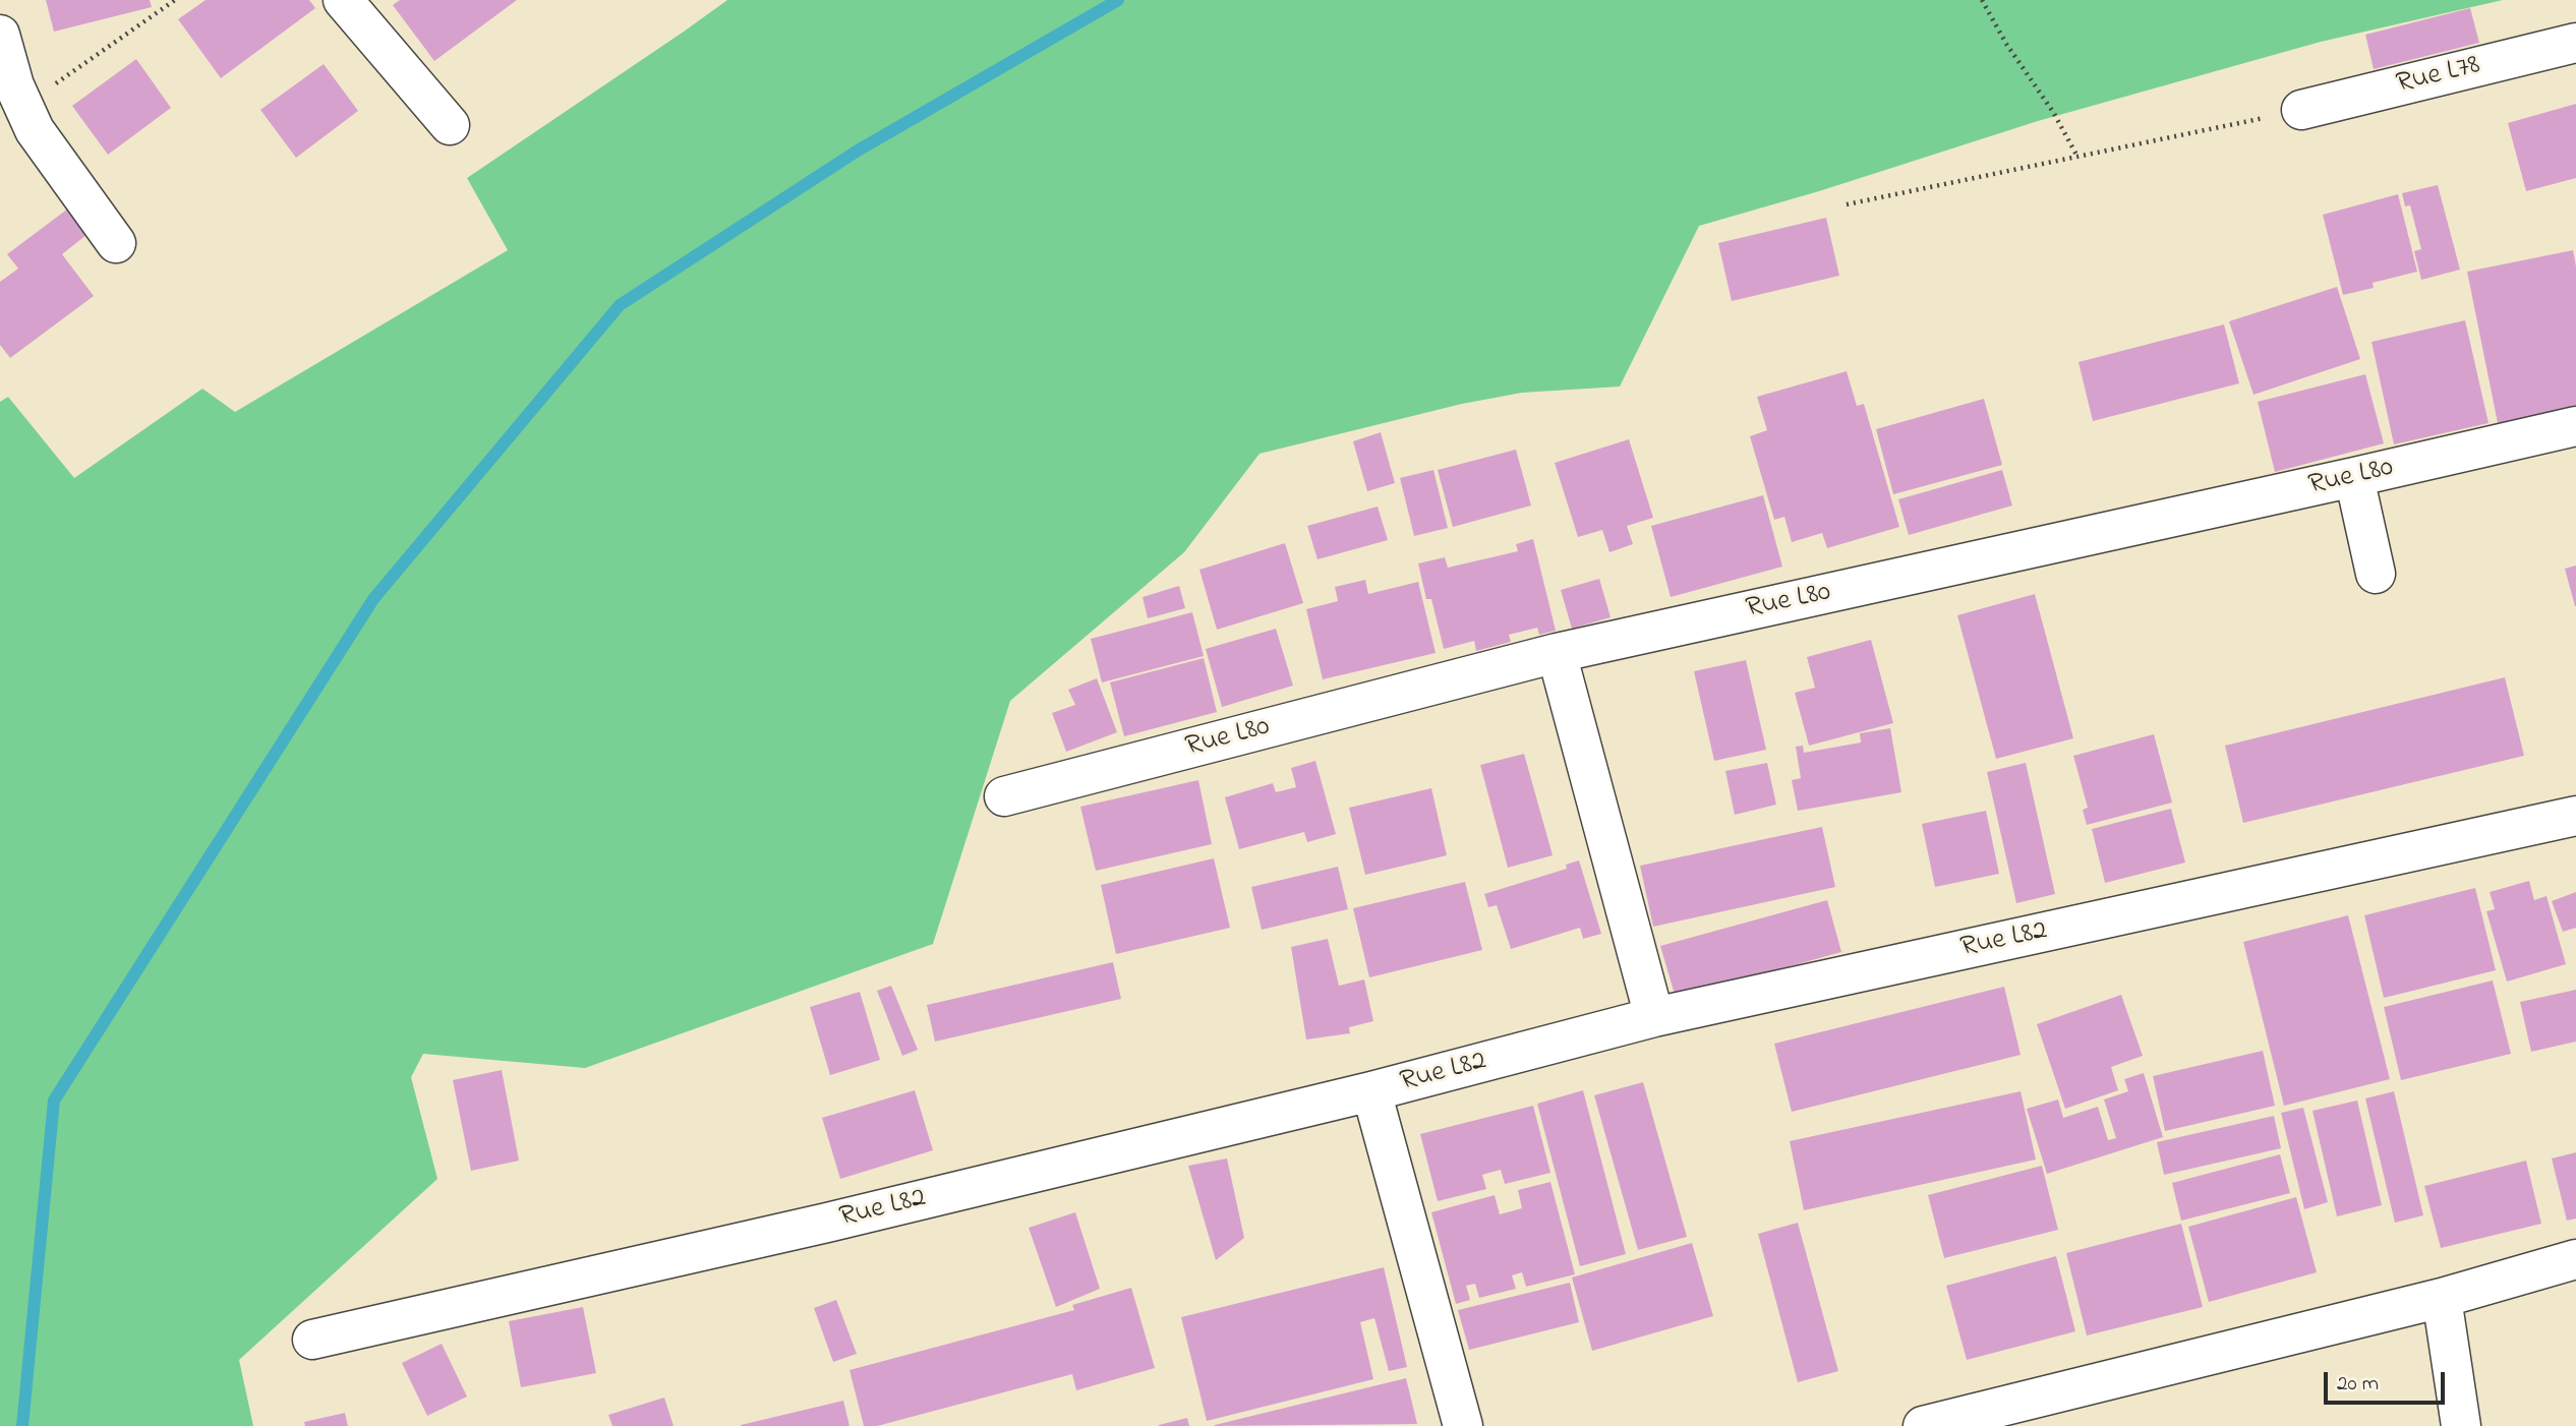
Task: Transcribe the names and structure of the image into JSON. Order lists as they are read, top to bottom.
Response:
{
  "streets": {
    "street": ["Rue L78", "Rue L80", "Rue L82"]
  },
  "scale_bar": "20 m"
}
